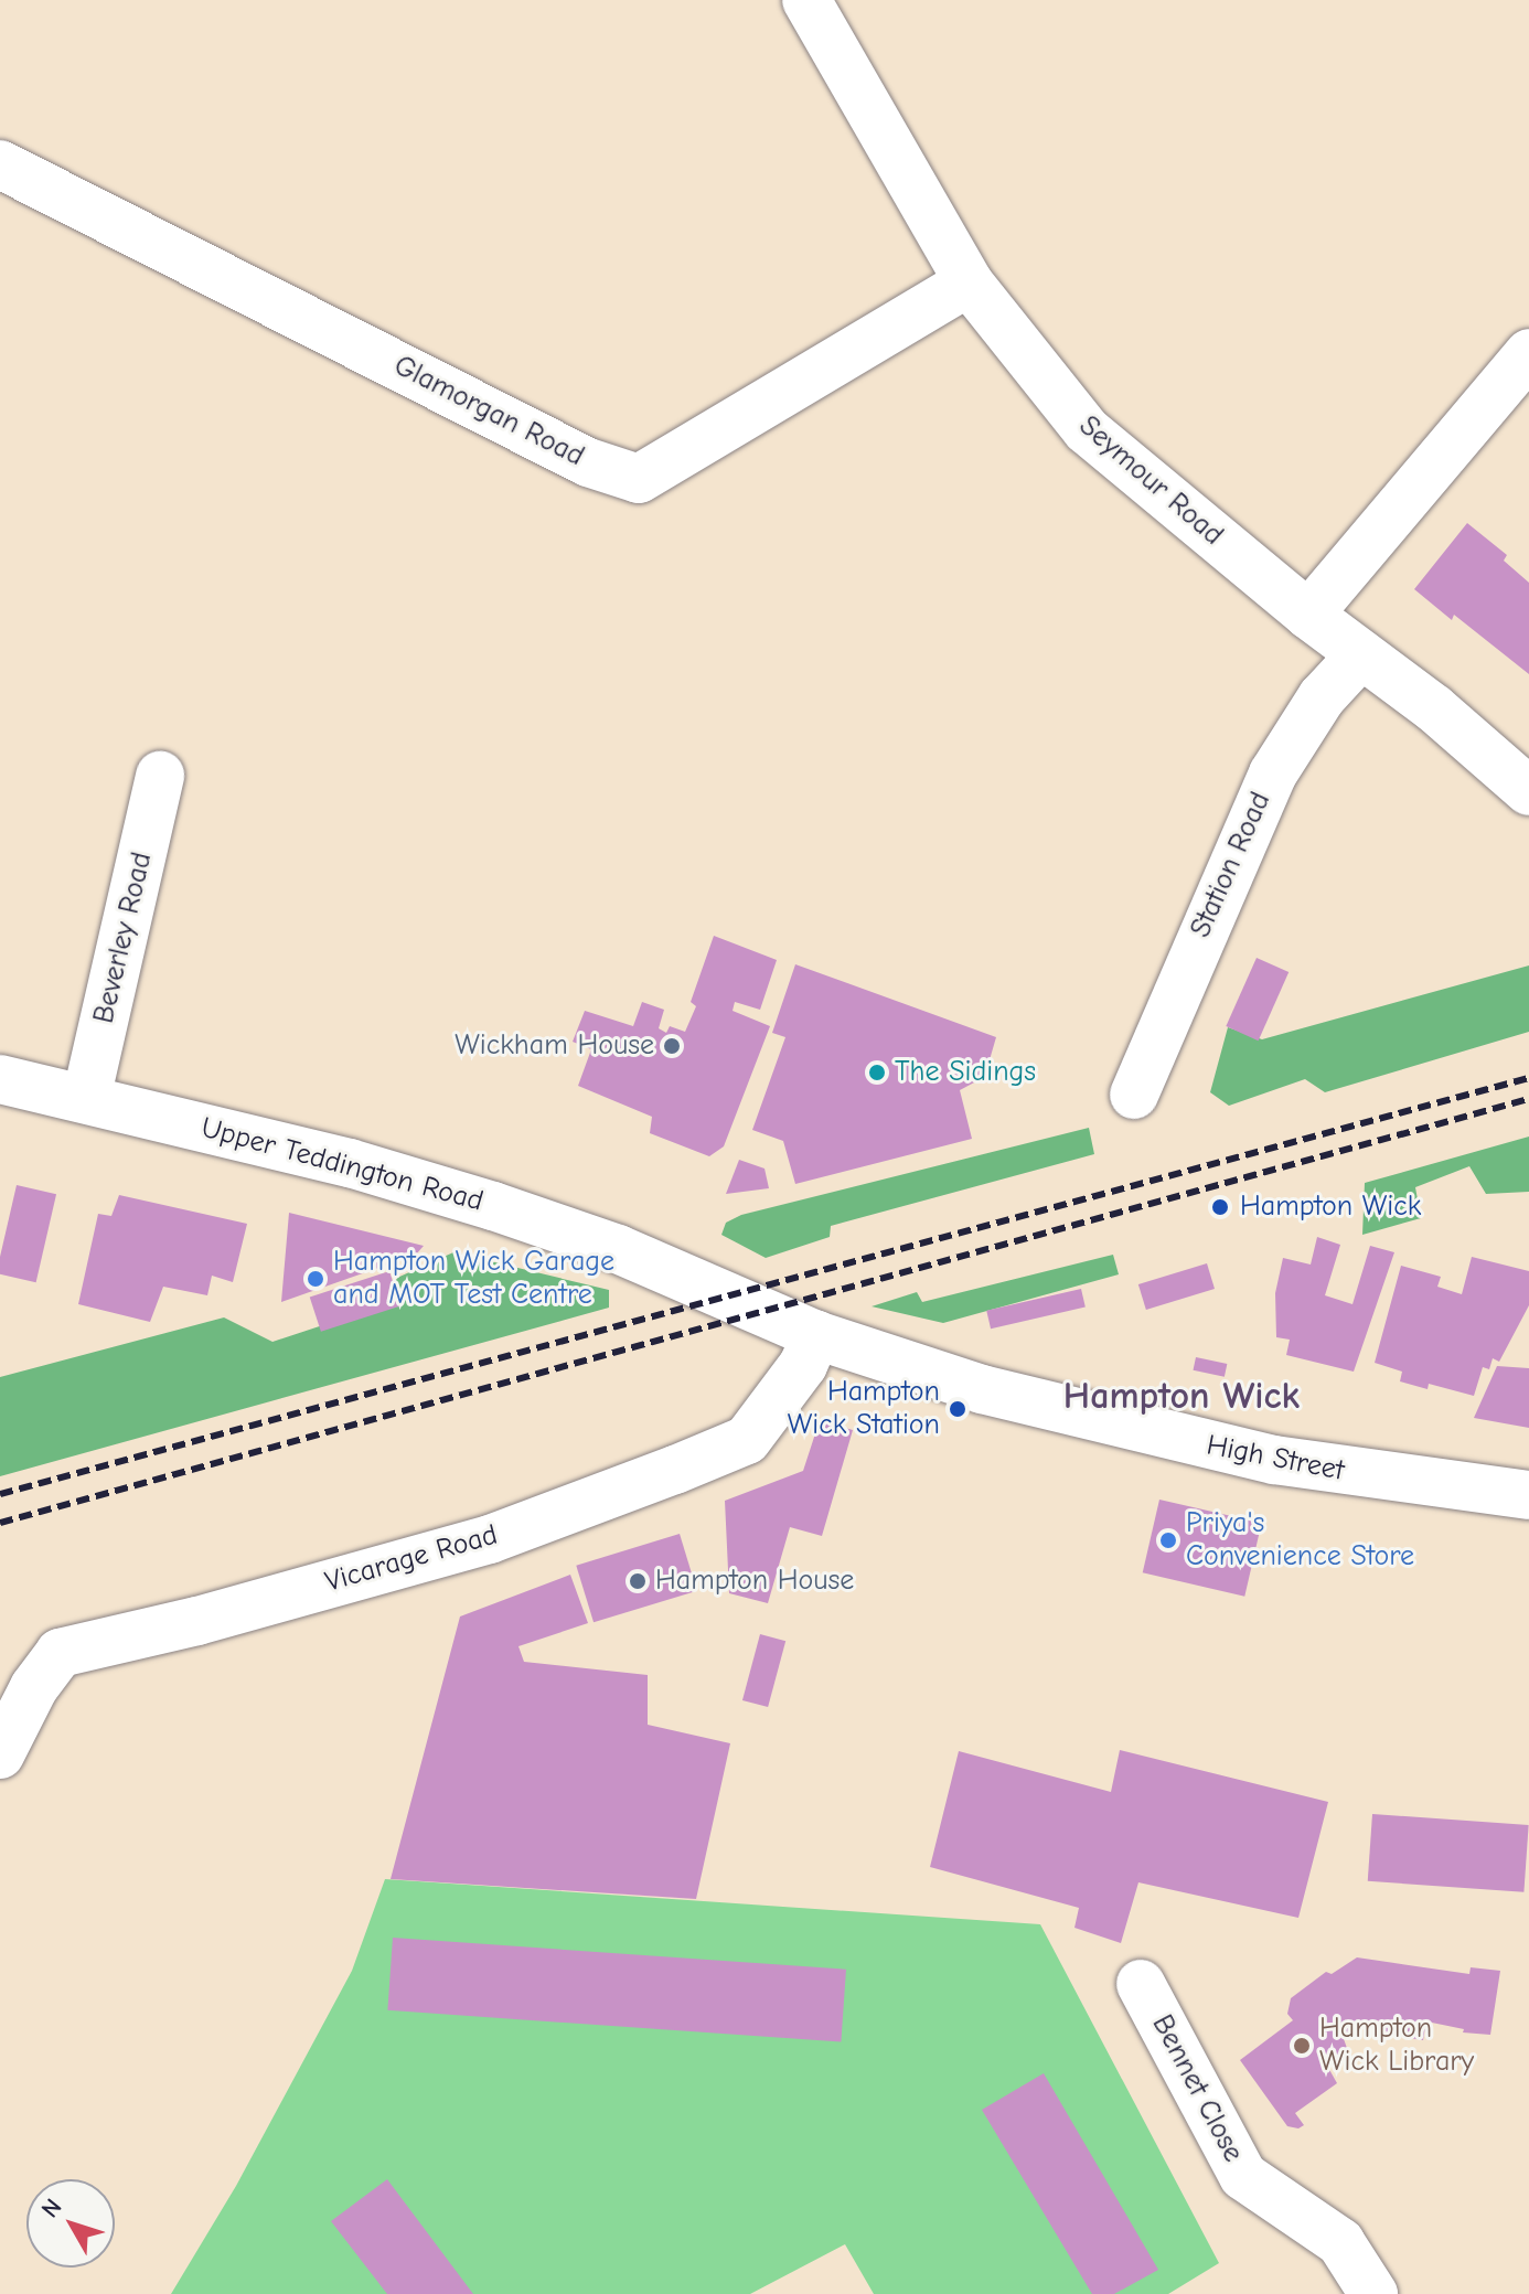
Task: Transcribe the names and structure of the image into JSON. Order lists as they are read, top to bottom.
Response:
{
  "streets": {
    "street": [
      "Glamorgan Road",
      "Seymour Road",
      "Station Road",
      "Beverley Road",
      "Upper Teddington Road",
      "High Street",
      "Vicarage Road",
      "Bennet Close"
    ]
  },
  "crossings": [
    ["Glamorgan Road", "Seymour Road"],
    ["Seymour Road", "Station Road"],
    ["Beverley Road", "Upper Teddington Road"],
    ["Upper Teddington Road", "High Street"],
    ["High Street", "Vicarage Road"]
  ],
  "districts": ["Hampton Wick"],
  "places": [
    "Wickham House",
    "The Sidings",
    "Hampton Wick",
    "Hampton Wick Garage and MOT Test Centre",
    "Hampton Wick Station",
    "Priya's Convenience Store",
    "Hampton House",
    "Hampton Wick Library"
  ],
  "north": "top left"
}
